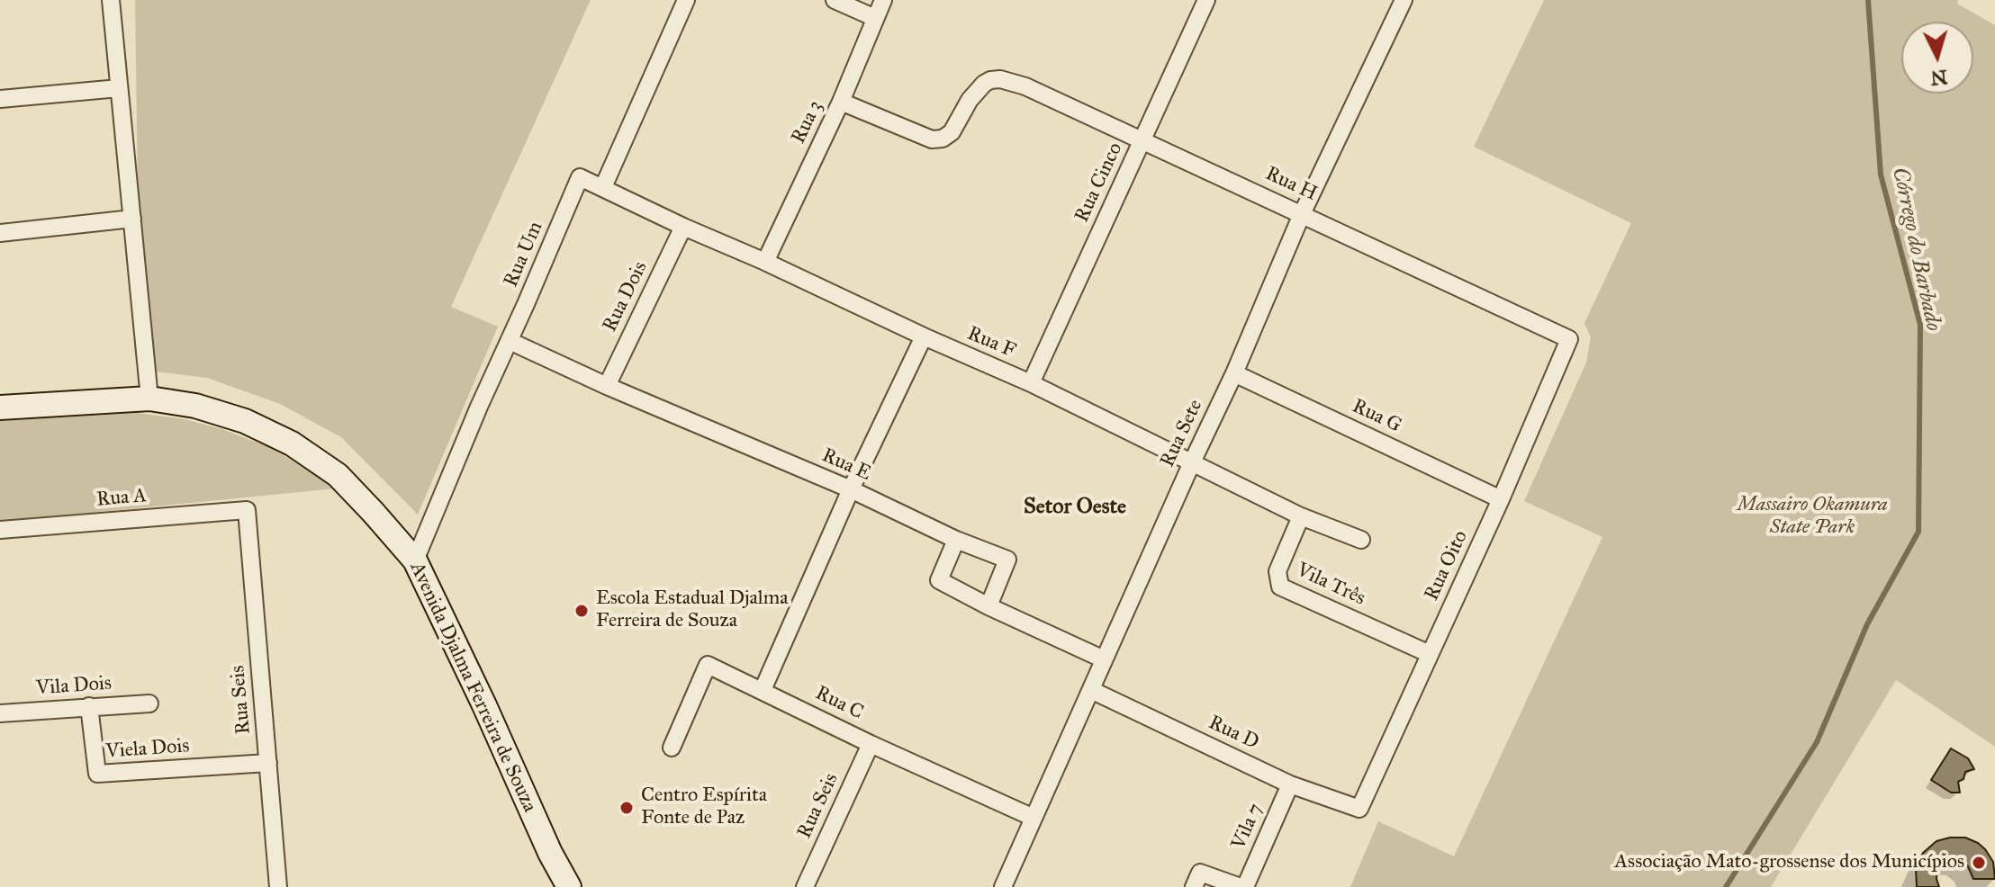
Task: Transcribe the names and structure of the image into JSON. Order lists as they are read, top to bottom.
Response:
{
  "streets": {
    "main road": ["Avenida Djalma Ferreira de Souza"],
    "street": [
      "Rua 3",
      "Rua Cinco",
      "Rua H",
      "Rua Um",
      "Rua Dois",
      "Rua F",
      "Rua G",
      "Rua Sete",
      "Rua E",
      "Rua A",
      "Rua Oito",
      "Vila Três",
      "Vila Dois",
      "Rua Seis",
      "Rua C",
      "Rua D",
      "Viela Dois",
      "Vila 7"
    ]
  },
  "crossings": [
    ["Rua 3", "Rua H"],
    ["Rua 3", "Rua F"],
    ["Rua Cinco", "Rua H"],
    ["Rua Cinco", "Rua F"],
    ["Rua H", "Rua Sete"],
    ["Rua H", "Rua Oito"],
    ["Rua Um", "Rua F"],
    ["Rua Um", "Rua E"],
    ["Rua Um", "Avenida Djalma Ferreira de Souza"],
    ["Rua Dois", "Rua F"],
    ["Rua Dois", "Rua E"],
    ["Rua F", "Rua Sete"],
    ["Rua F", "Vila Três"],
    ["Rua G", "Rua Sete"],
    ["Rua G", "Rua Oito"],
    ["Rua Sete", "Rua C"],
    ["Rua Sete", "Rua D"],
    ["Rua A", "Rua Seis"],
    ["Rua Oito", "Vila Três"],
    ["Rua Oito", "Rua D"],
    ["Vila Dois", "Viela Dois"],
    ["Rua Seis", "Rua C"],
    ["Rua Seis", "Viela Dois"],
    ["Rua D", "Vila 7"]
  ],
  "districts": ["Setor Oeste"],
  "water": ["Córrego do Barbado"],
  "parks": ["Massairo Okamura State Park"],
  "places": ["Escola Estadual Djalma Ferreira de Souza", "Centro Espírita Fonte de Paz", "Associação Mato-grossense dos Municípios"],
  "north": "bottom"
}
